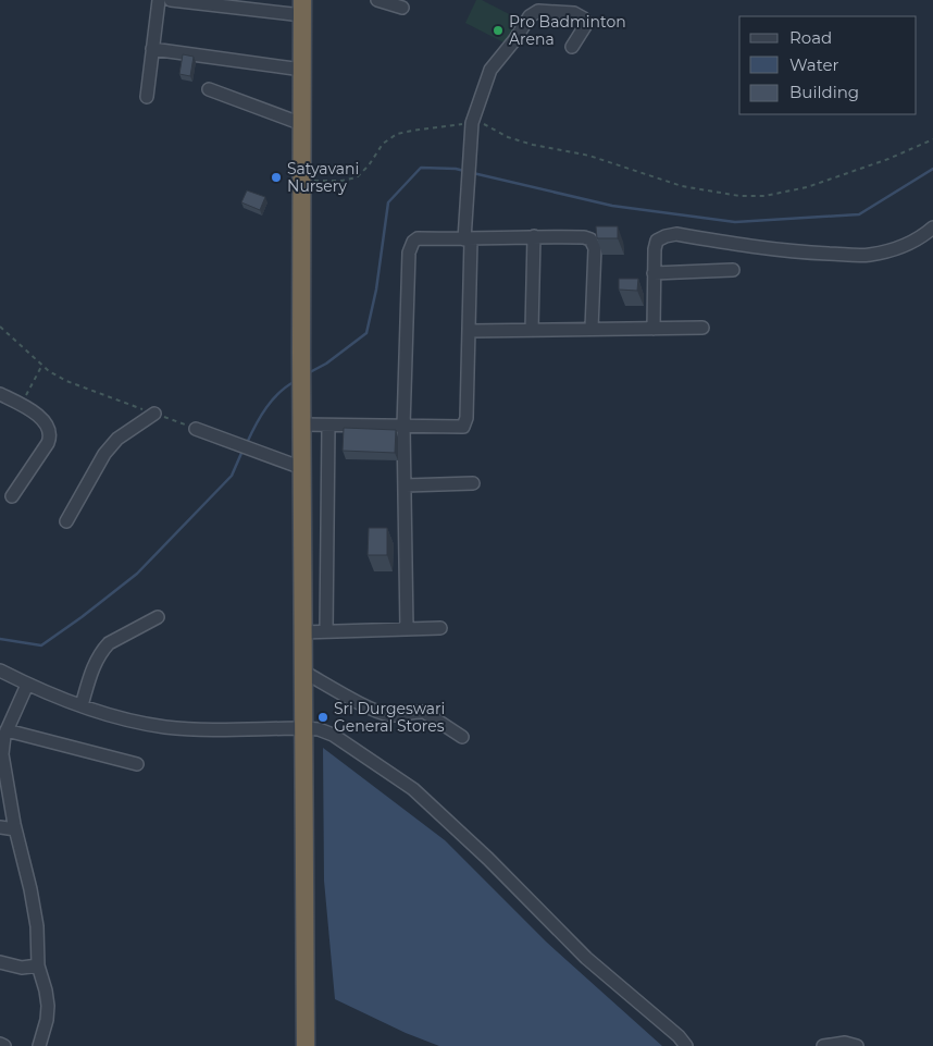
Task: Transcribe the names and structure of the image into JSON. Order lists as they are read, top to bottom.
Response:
{
  "places": ["Pro Badminton Arena", "Satyavani Nursery", "Sri Durgeswari General Stores"],
  "legend": ["Road", "Water", "Building"]
}
